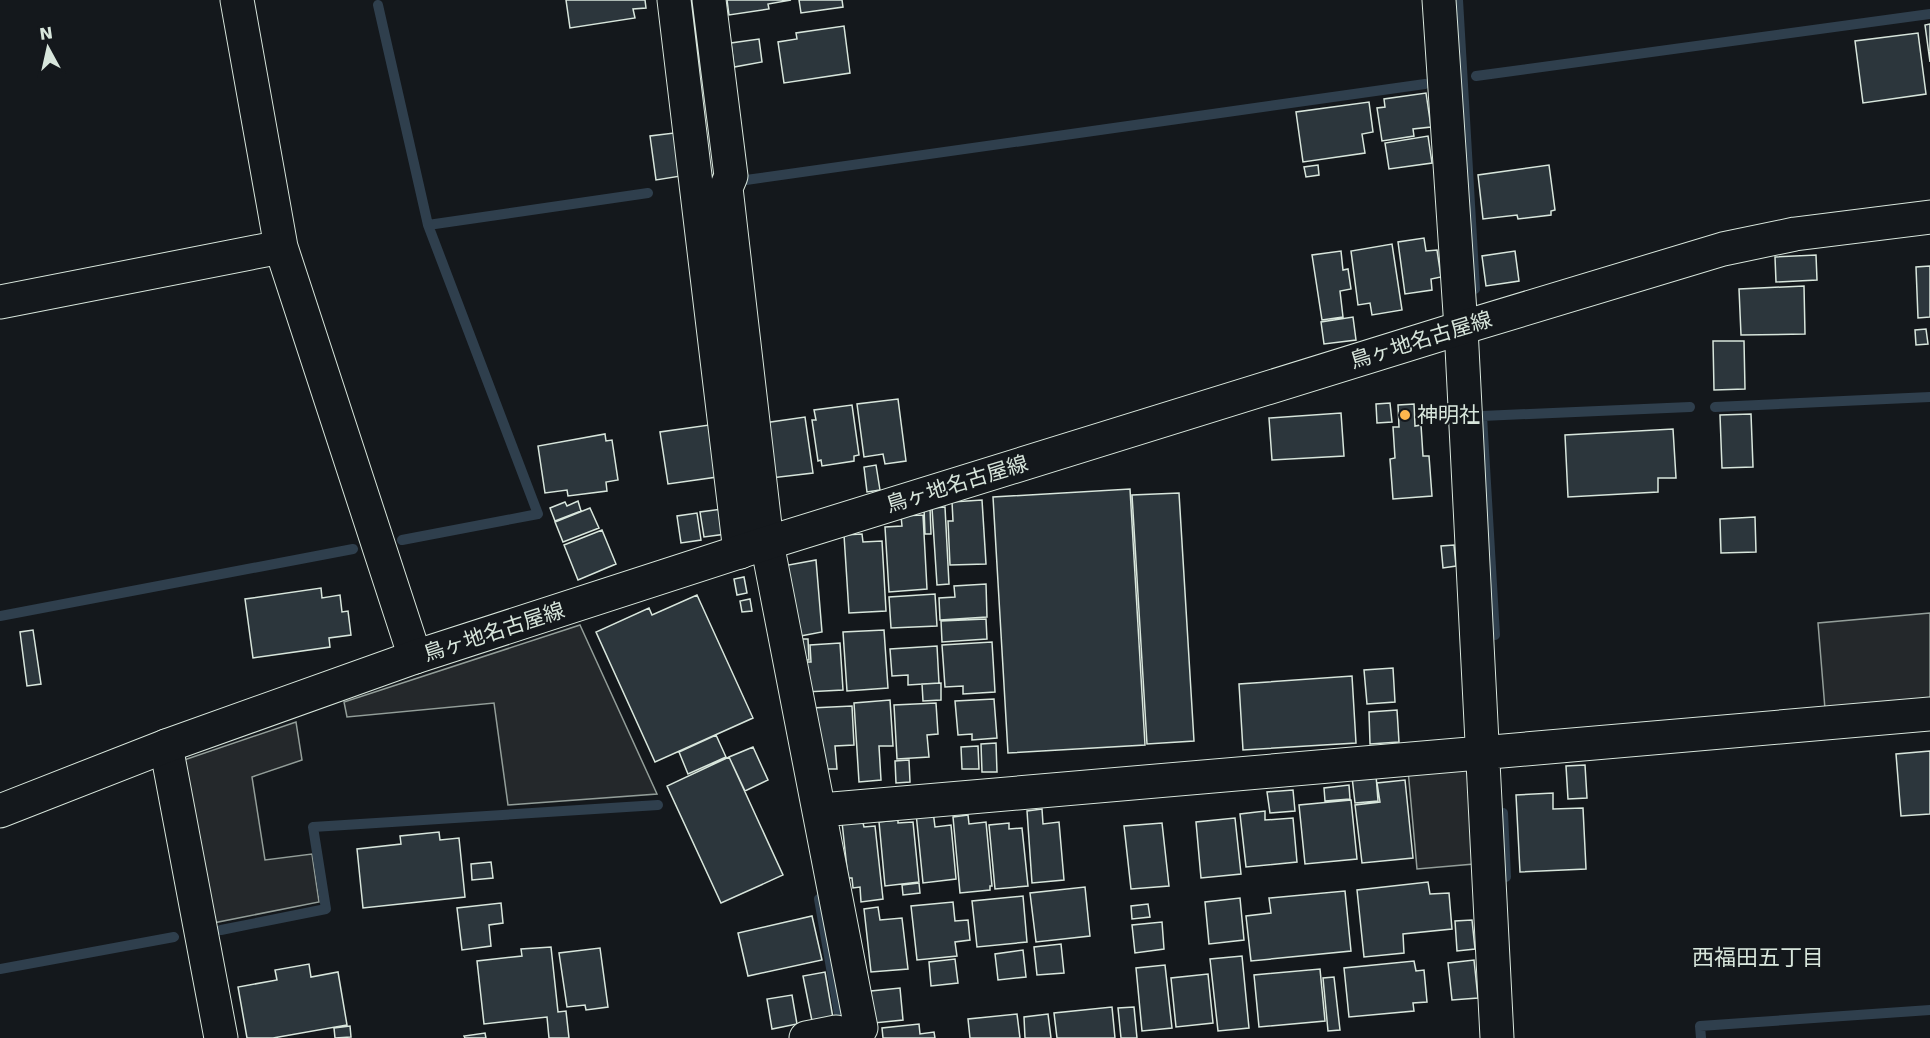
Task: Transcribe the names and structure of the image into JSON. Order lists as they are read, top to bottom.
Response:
{
  "streets": {
    "street": ["鳥ヶ地名古屋線"]
  },
  "districts": ["西福田五丁目"],
  "places": ["神明社"],
  "north": "top"
}
